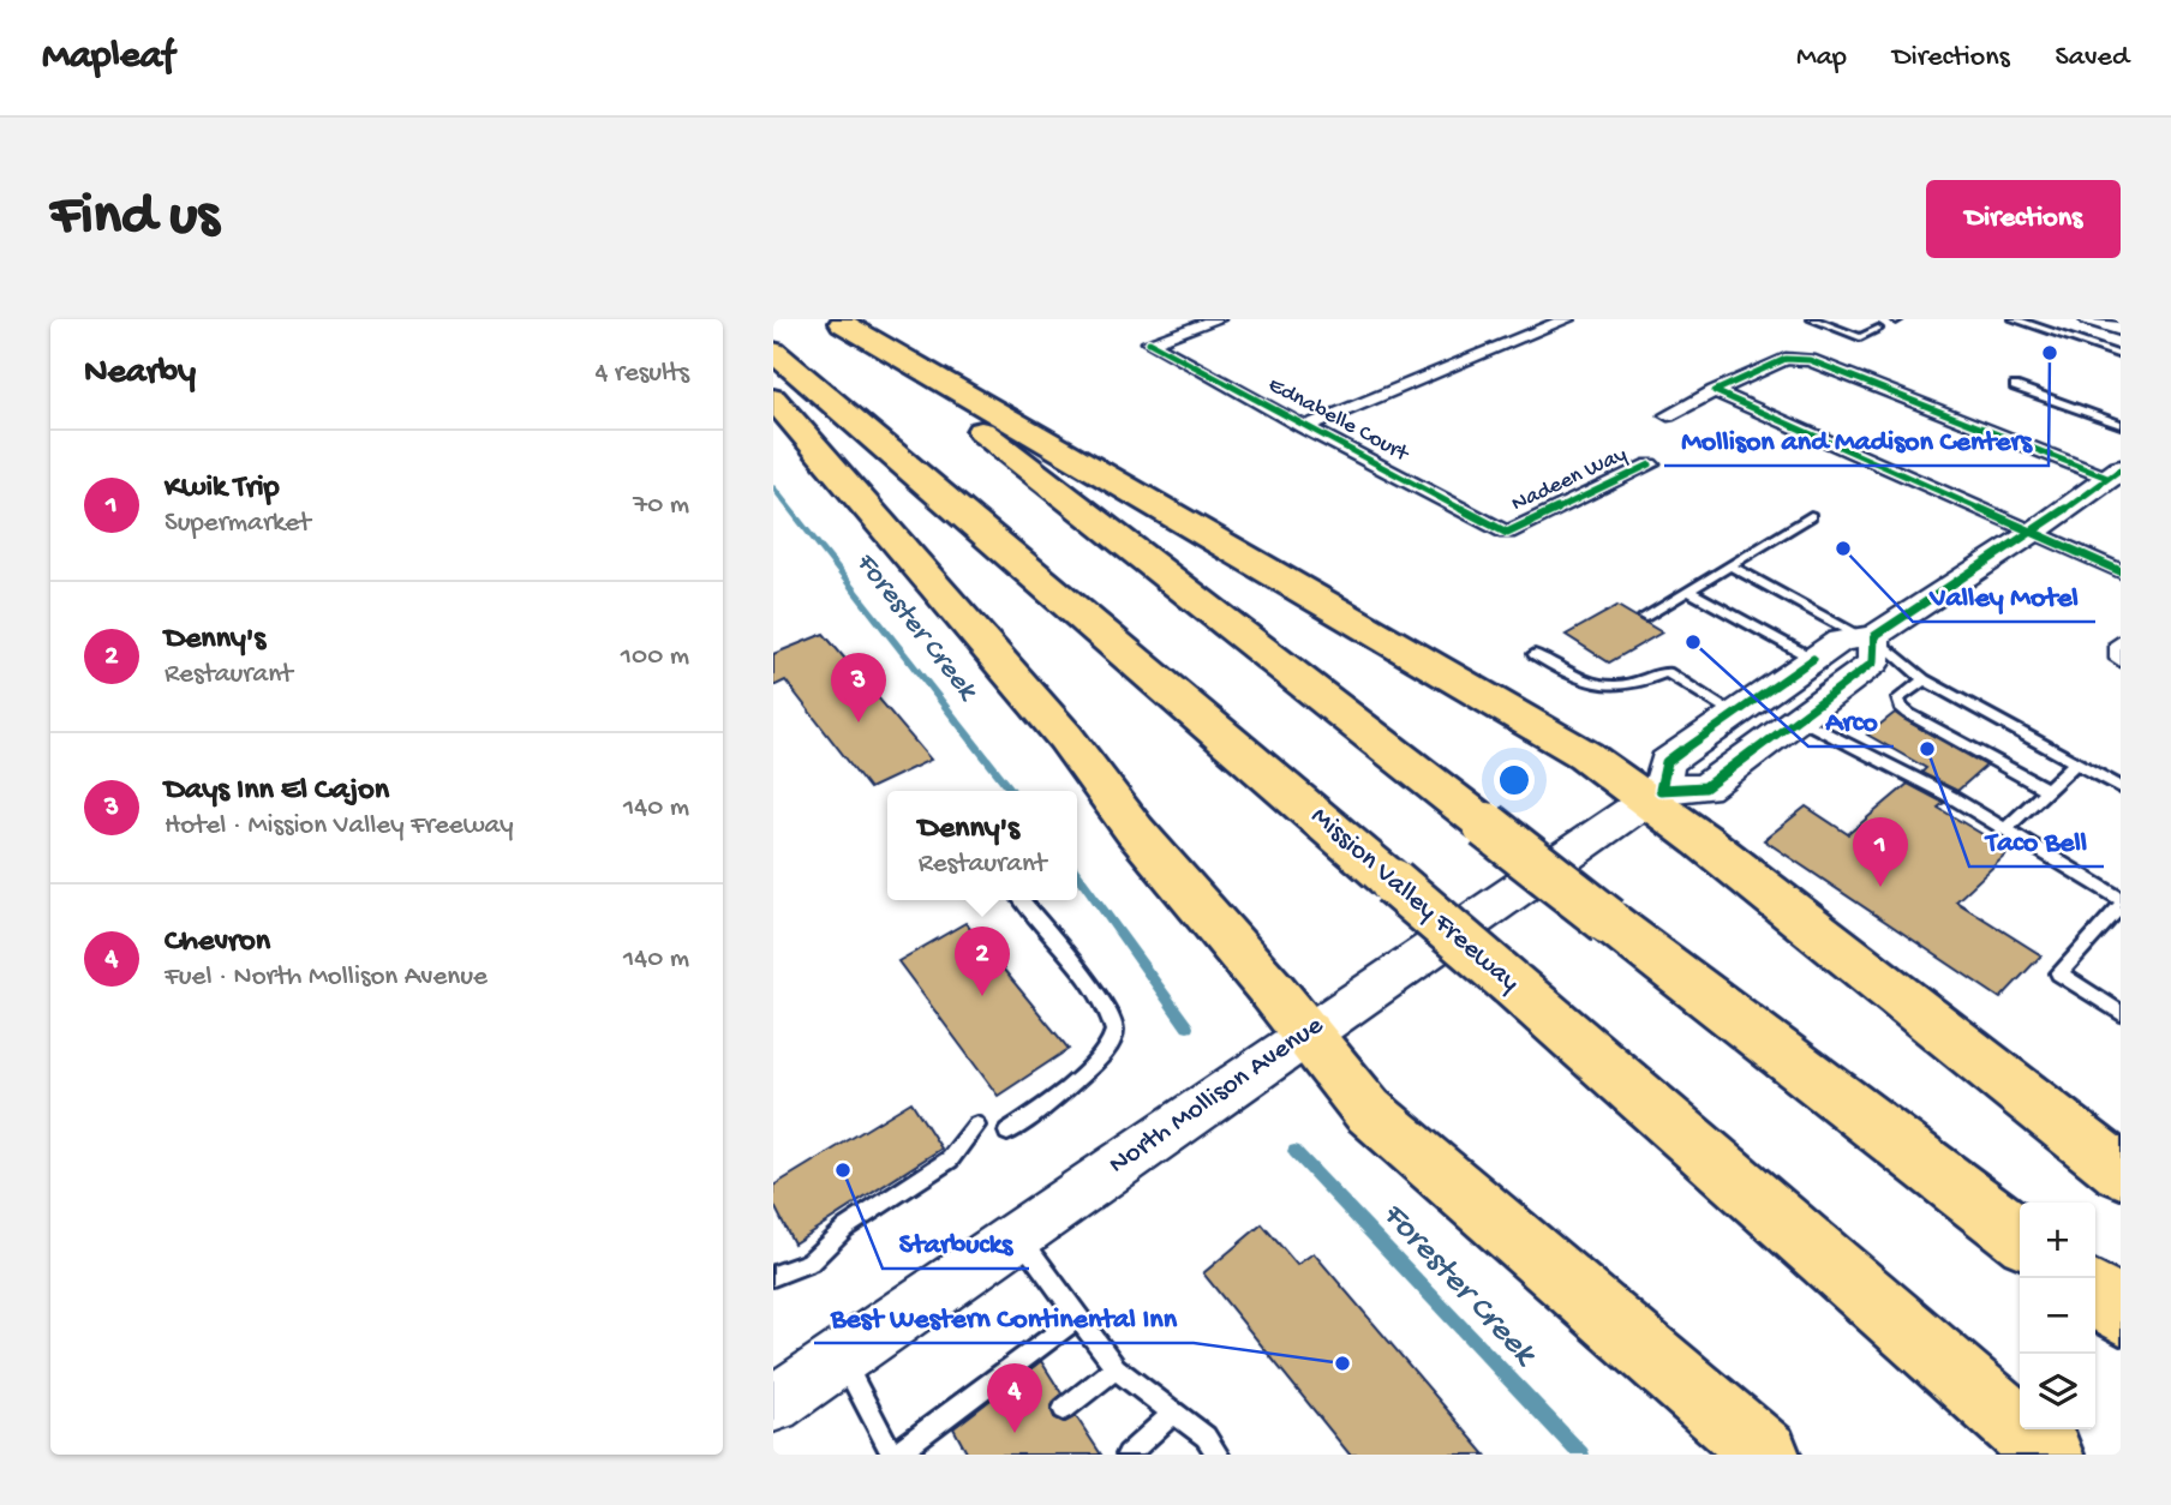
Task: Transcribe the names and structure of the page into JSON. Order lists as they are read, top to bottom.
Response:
{
  "streets": {
    "highway": ["Mission Valley Freeway"],
    "main road": ["North Mollison Avenue"],
    "street": ["Ednabelle Court", "Nadeen Way"]
  },
  "crossings": [
    ["Ednabelle Court", "Nadeen Way"]
  ],
  "water": ["Forester Creek"],
  "places": [
    "Mollison and Madison Centers",
    "Valley Motel",
    "Arco",
    "Taco Bell",
    "Starbucks",
    "Best Western Continental Inn"
  ],
  "page": {
    "header": "Mapleaf",
    "nav": ["Map", "Directions", "Saved"],
    "buttons": "Directions",
    "title": "Find us",
    "heading": ["Nearby", "4 results"],
    "list": [
      {
        "mark": "1",
        "name": "Kwik Trip",
        "note": "Supermarket",
        "value": "70 m"
      },
      {
        "mark": "2",
        "name": "Denny's",
        "note": "Restaurant",
        "value": "100 m"
      },
      {
        "mark": "3",
        "name": "Days Inn El Cajon",
        "note": "Hotel · Mission Valley Freeway",
        "value": "140 m"
      },
      {
        "mark": "4",
        "name": "Chevron",
        "note": "Fuel · North Mollison Avenue",
        "value": "140 m"
      }
    ],
    "pins": [
      "3",
      "1",
      "2",
      "4"
    ],
    "popup": ["Denny's", "Restaurant"],
    "map_buttons": ["+", "−"]
  }
}
